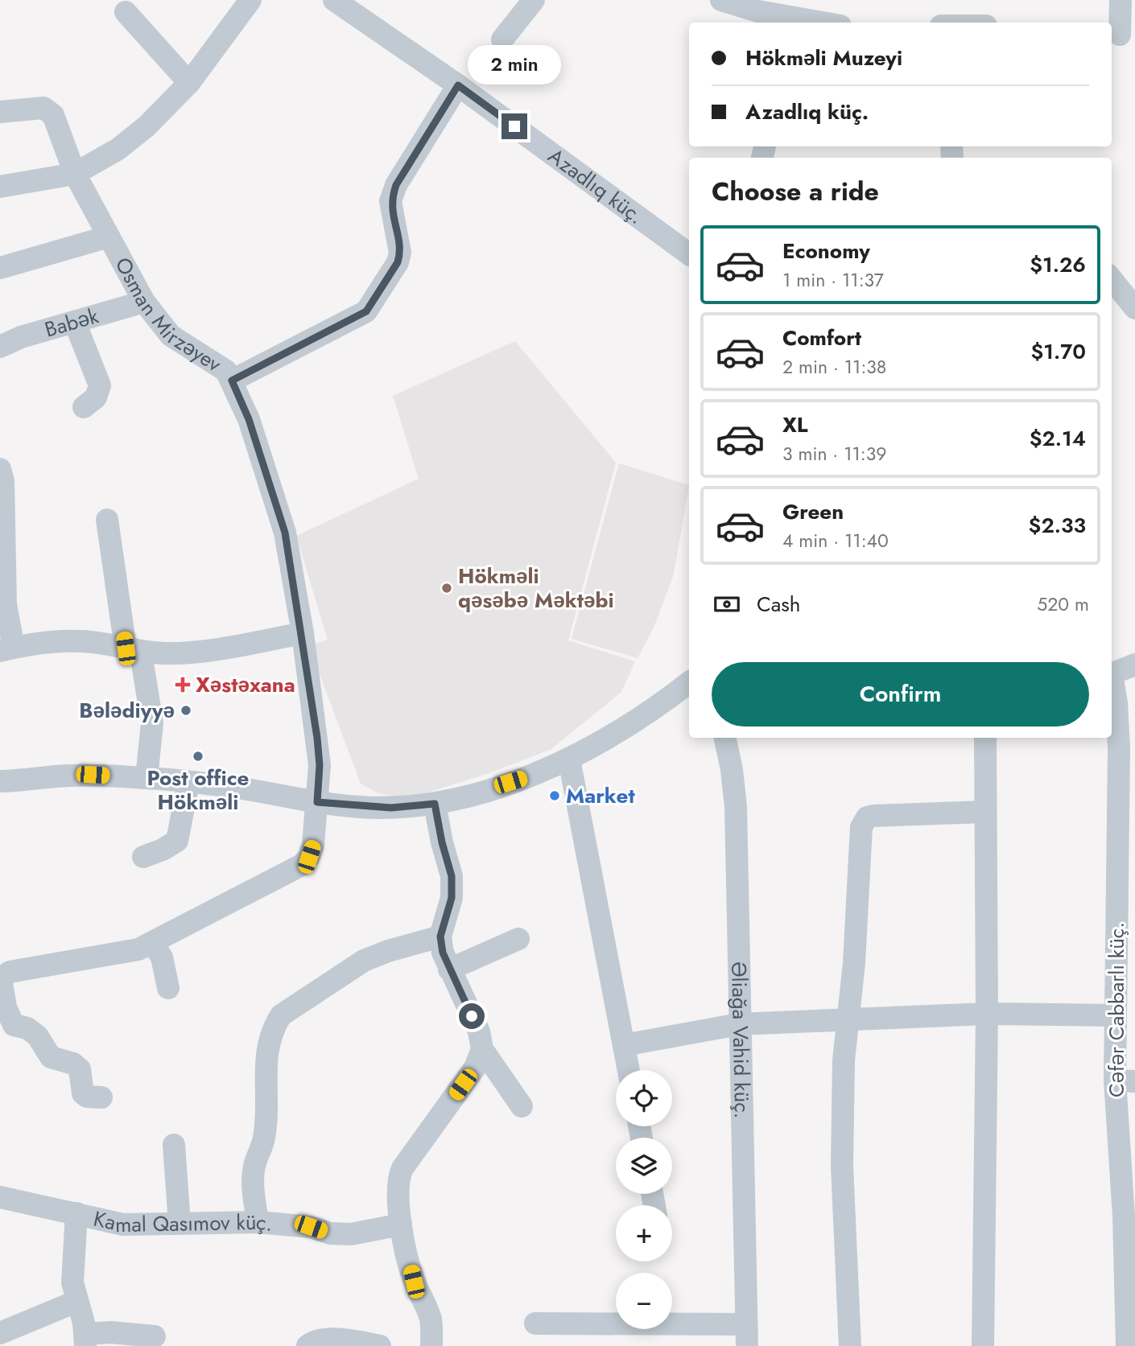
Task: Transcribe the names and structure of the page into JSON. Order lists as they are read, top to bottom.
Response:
{
  "streets": {
    "street": [
      "Azadlıq küç.",
      "Osman Mirzəyev",
      "Babək",
      "Cəfər Cabbarlı küç.",
      "Əliağa Vahid küç.",
      "Kamal Qasımov küç."
    ]
  },
  "crossings": [
    ["Osman Mirzəyev", "Babək"]
  ],
  "places": {
    "other": [
      "Hökməli qəsəbə Məktəbi",
      "Bələdiyyə",
      "Post office Hökməli",
      "Market"
    ],
    "health": ["Xəstəxana"]
  },
  "page": {
    "banner": ["Hökməli Muzeyi", "Azadlıq küç."],
    "bubble": "2 min",
    "heading": "Choose a ride",
    "list": [
      {
        "name": "Economy",
        "note": "1 min · 11:37",
        "value": "$1.26"
      },
      {
        "name": "Comfort",
        "note": "2 min · 11:38",
        "value": "$1.70"
      },
      {
        "name": "XL",
        "note": "3 min · 11:39",
        "value": "$2.14"
      },
      {
        "name": "Green",
        "note": "4 min · 11:40",
        "value": "$2.33"
      }
    ],
    "pay": ["Cash", "520 m"],
    "buttons": "Confirm",
    "map_buttons": ["+", "−"]
  }
}
